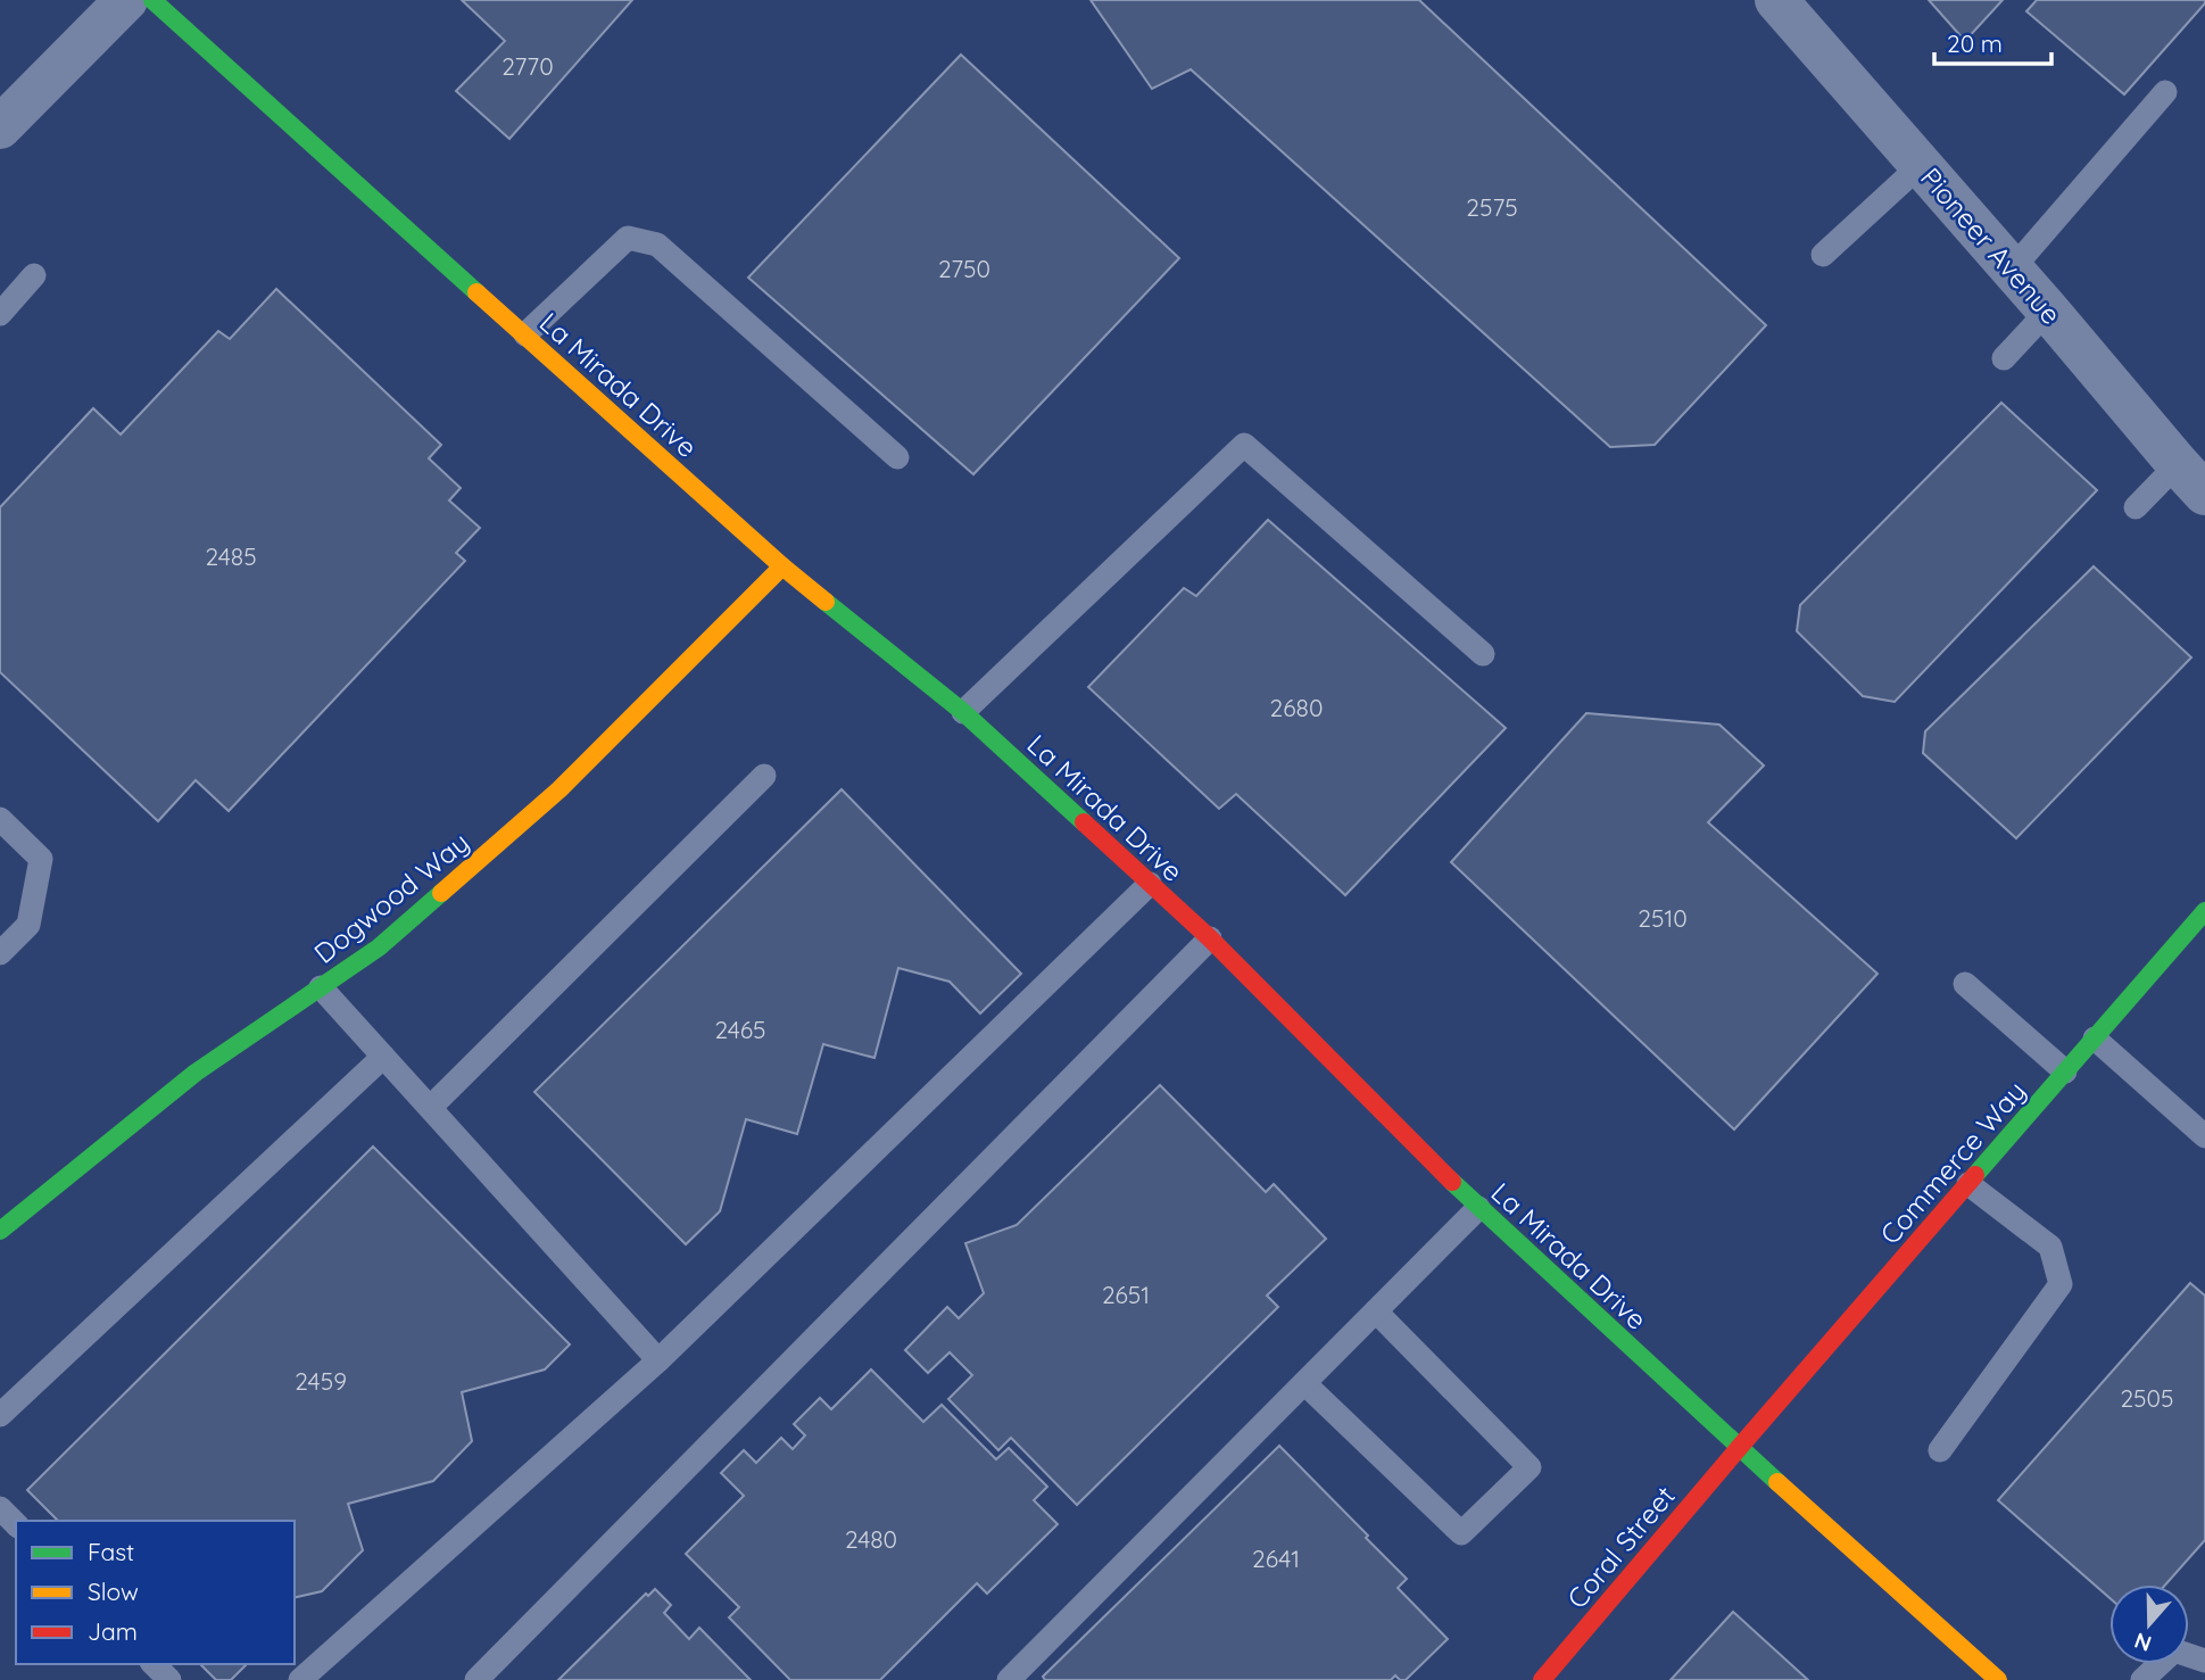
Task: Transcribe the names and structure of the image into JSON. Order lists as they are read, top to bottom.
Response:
{
  "streets": {
    "main road": [
      "La Mirada Drive",
      "Dogwood Way",
      "Commerce Way",
      "Coral Street"
    ],
    "street": ["Pioneer Avenue"]
  },
  "crossings": [
    ["La Mirada Drive", "Dogwood Way"],
    ["La Mirada Drive", "Commerce Way"],
    ["La Mirada Drive", "Coral Street"],
    ["Commerce Way", "Coral Street"]
  ],
  "house_numbers": [
    "2770",
    "2575",
    "2750",
    "2485",
    "2680",
    "2510",
    "2465",
    "2651",
    "2459",
    "2505",
    "2480",
    "2641"
  ],
  "legend": ["Fast", "Slow", "Jam"],
  "scale_bar": "20 m",
  "north": "bottom"
}
